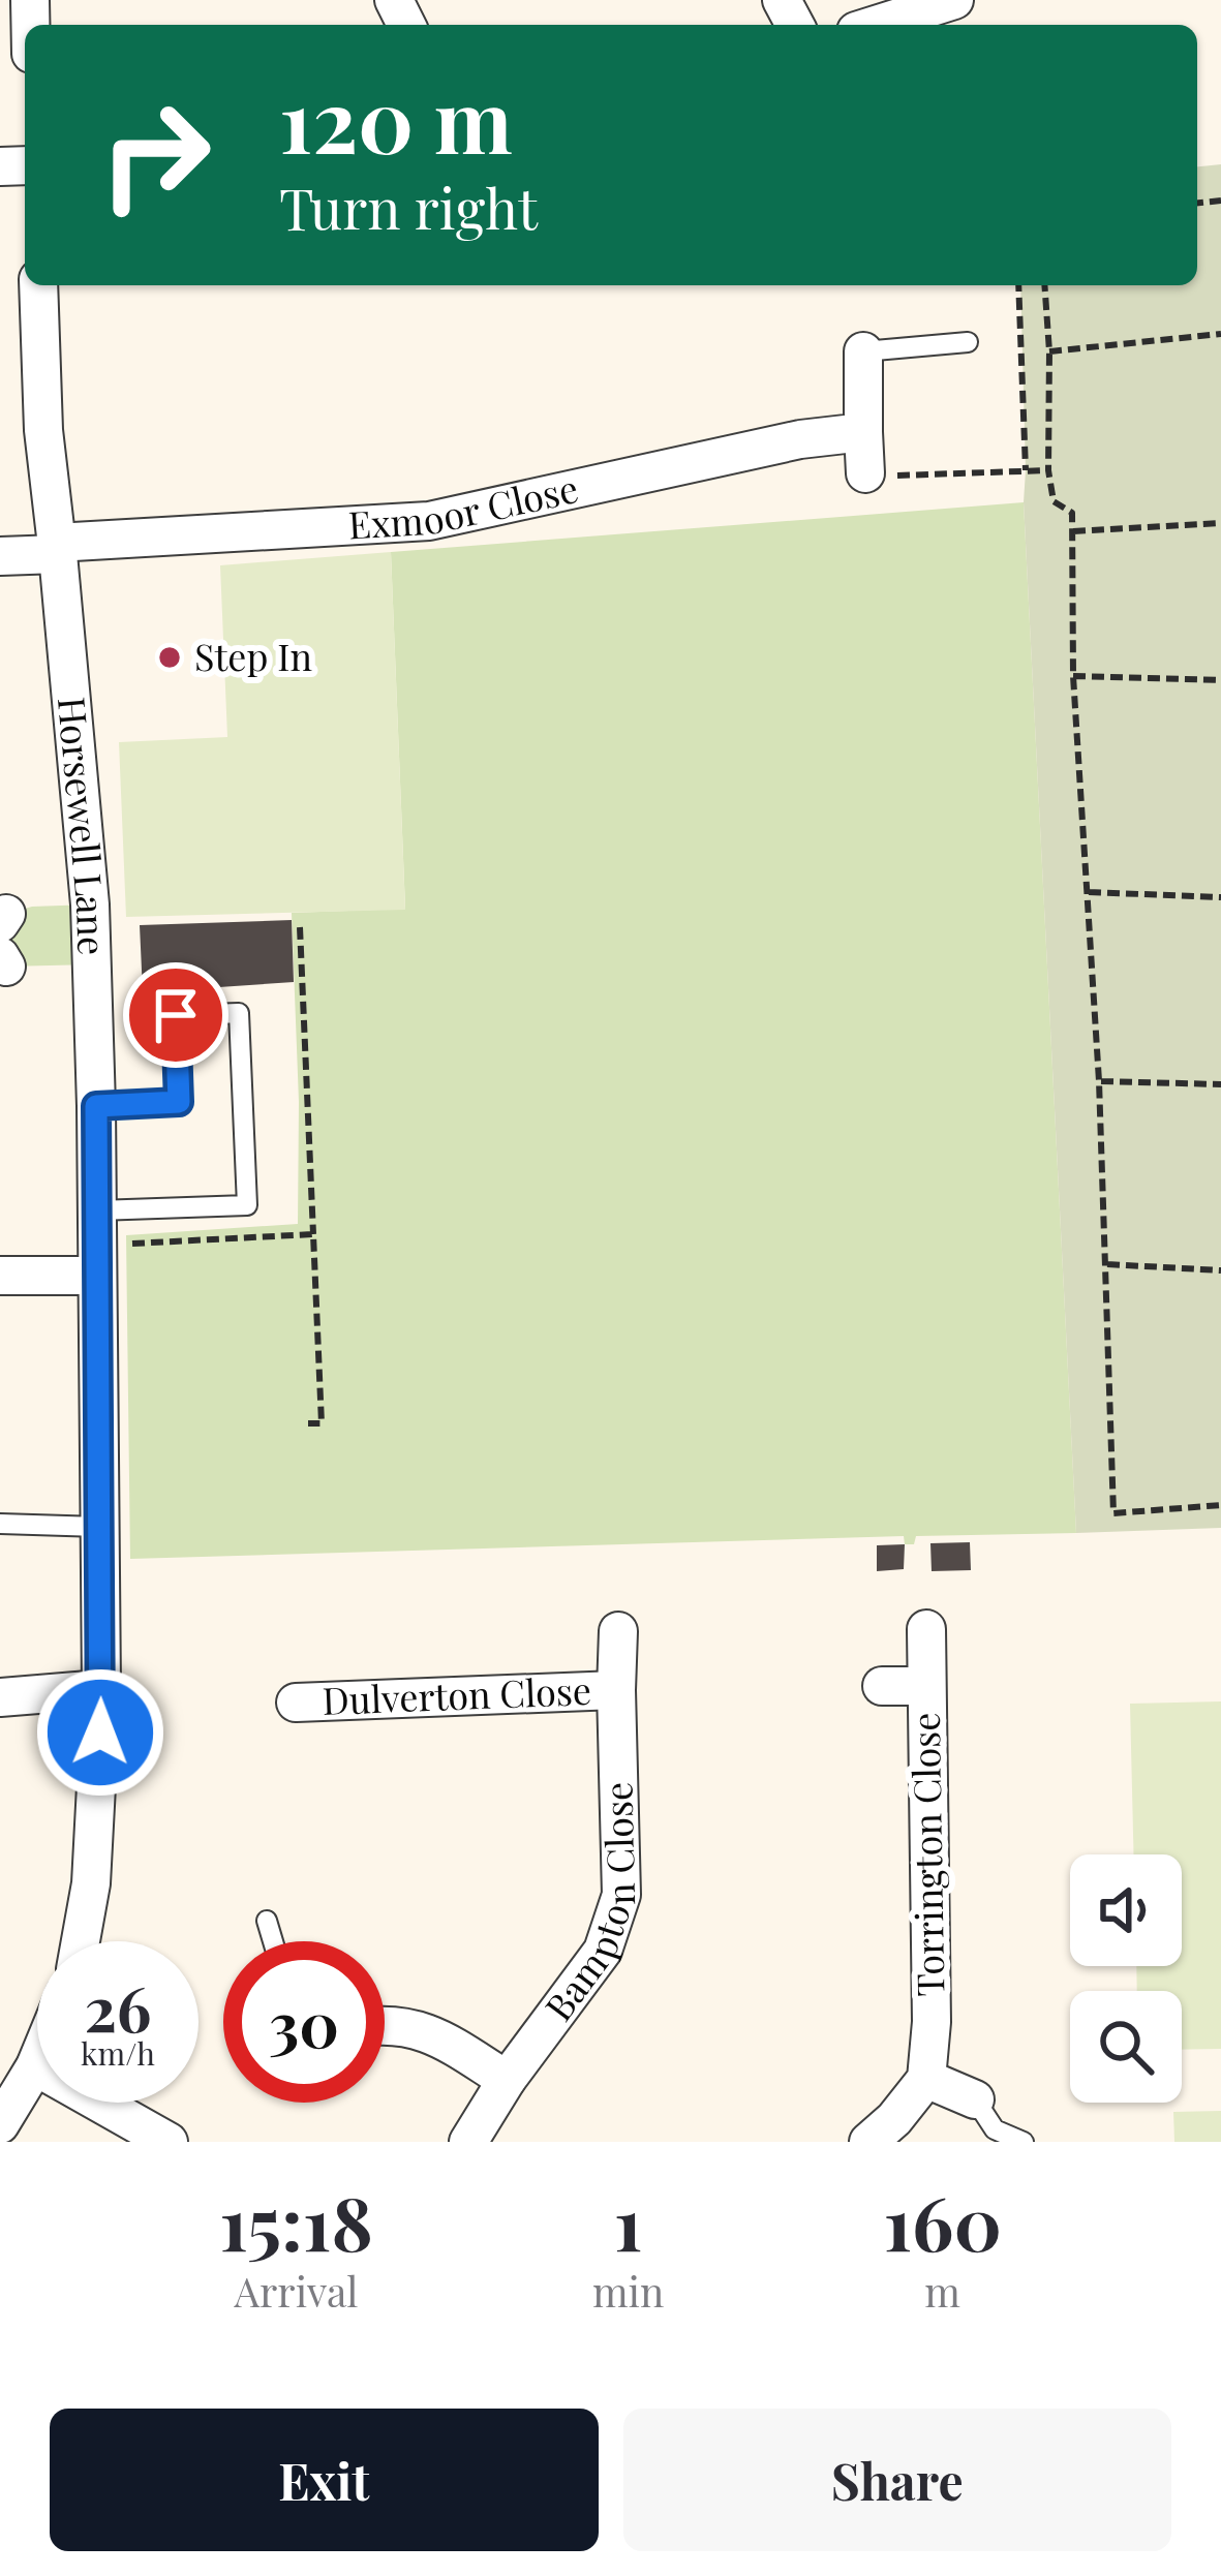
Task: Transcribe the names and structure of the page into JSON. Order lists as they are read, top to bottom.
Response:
{
  "streets": {
    "street": [
      "Exmoor Close",
      "Horsewell Lane",
      "Dulverton Close",
      "Torrington Close",
      "Bampton Close"
    ]
  },
  "crossings": [
    ["Exmoor Close", "Horsewell Lane"],
    ["Dulverton Close", "Bampton Close"]
  ],
  "places": ["Step In"],
  "page": {
    "turn": ["120 m", "Turn right"],
    "speed": "26 km/h",
    "limit": "30",
    "eta": [
      "15:18",
      "Arrival",
      "1",
      "min",
      "160",
      "m"
    ],
    "buttons": ["Exit", "Share"]
  }
}
